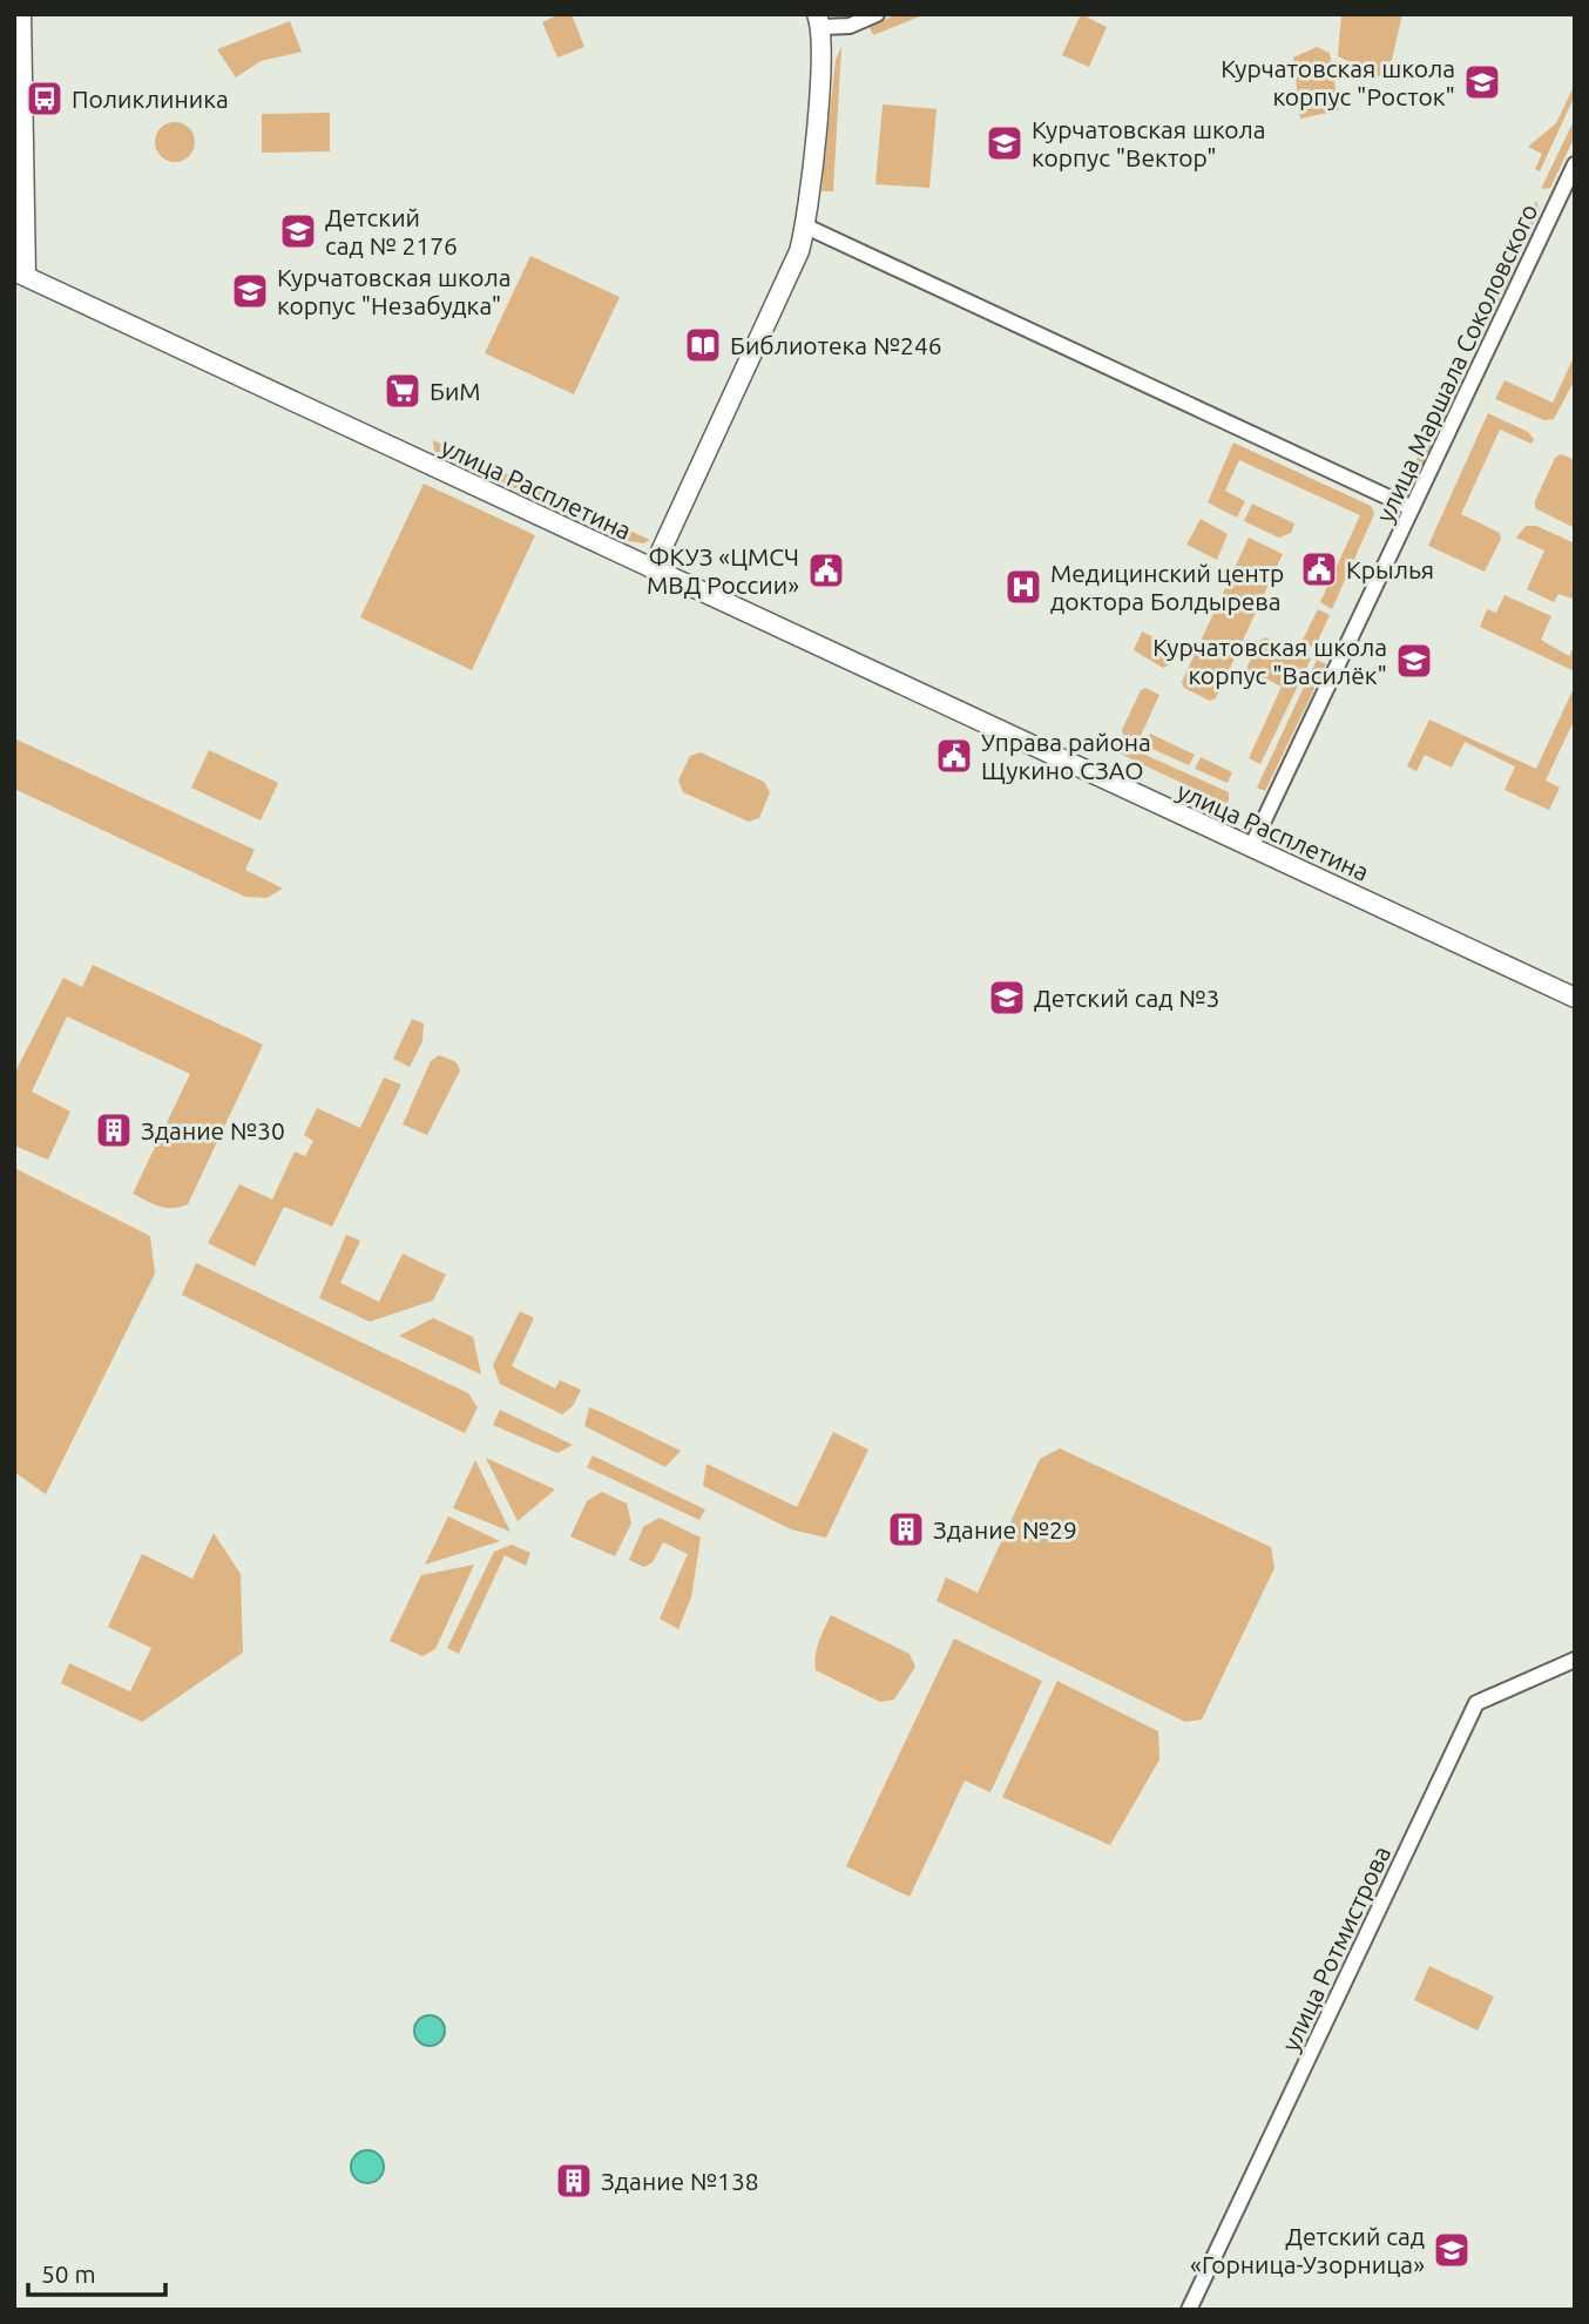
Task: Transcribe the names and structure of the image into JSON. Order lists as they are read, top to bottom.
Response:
{
  "streets": {
    "street": ["улица Маршала Соколовского", "улица Расплетина", "улица Ротмистрова"]
  },
  "crossings": [
    ["улица Маршала Соколовского", "улица Расплетина"]
  ],
  "places": {
    "school or university": [
      "Курчатовская школа корпус \"Росток\"",
      "Курчатовская школа корпус \"Вектор\"",
      "Детский сад № 2176",
      "Курчатовская школа корпус \"Незабудка\"",
      "Курчатовская школа корпус \"Василёк\"",
      "Детский сад №3",
      "Детский сад «Горница-Узорница»"
    ],
    "bus stop": ["Поликлиника"],
    "library": ["Библиотека №246"],
    "supermarket": ["БиМ"],
    "public building": ["Крылья", "ФКУЗ «ЦМСЧ МВД России»", "Управа района Щукино СЗАО"],
    "hospital": ["Медицинский центр доктора Болдырева"],
    "building": ["Здание №30", "Здание №29", "Здание №138"]
  },
  "scale_bar": "50 m"
}
